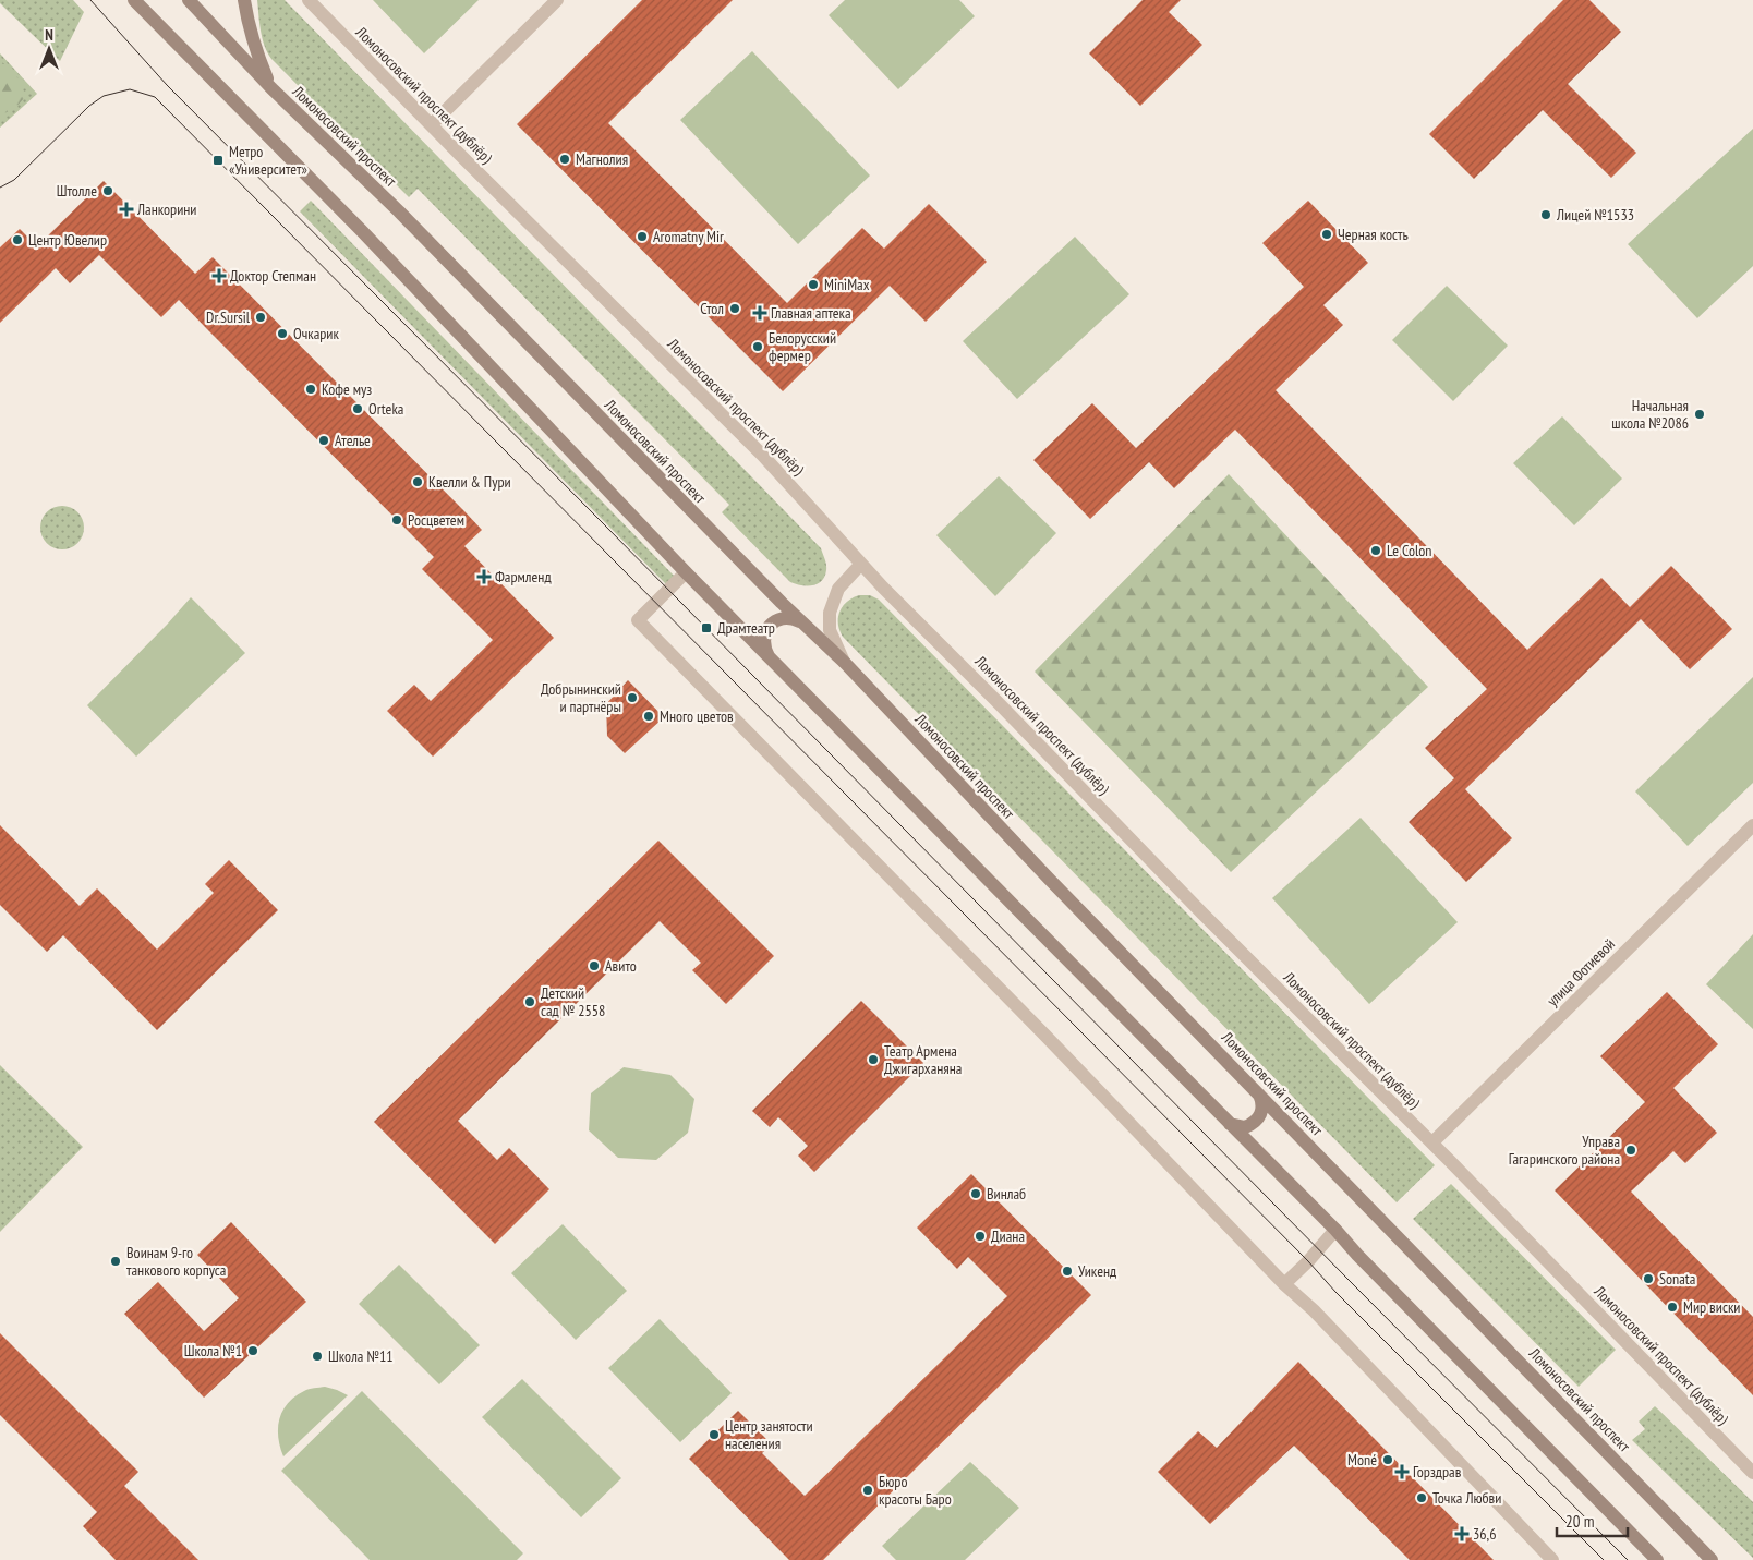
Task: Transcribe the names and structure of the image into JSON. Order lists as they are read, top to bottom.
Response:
{
  "streets": {
    "main road": ["Ломоносовский проспект"],
    "street": ["Ломоносовский проспект (дублёр)", "улица Фотиевой"]
  },
  "crossings": [
    ["Ломоносовский проспект (дублёр)", "улица Фотиевой"]
  ],
  "places": {
    "other": [
      "Магнолия",
      "Штолле",
      "Лицей №1533",
      "Черная кость",
      "Aromatny Mir",
      "Центр Ювелир",
      "MiniMax",
      "Стол",
      "Dr.Sursil",
      "Очкарик",
      "Белорусский фермер",
      "Кофе муз",
      "Orteka",
      "Начальная школа №2086",
      "Ателье",
      "Квелли & Пури",
      "Росцветем",
      "Le Colon",
      "Добрынинский и партнёры",
      "Много цветов",
      "Авито",
      "Детский сад № 2558",
      "Театр Армена Джигарханяна",
      "Управа Гагаринского района",
      "Винлаб",
      "Диана",
      "Воинам 9-го танкового корпуса",
      "Уикенд",
      "Sonata",
      "Мир виски",
      "Школа №1",
      "Школа №11",
      "Центр занятости населения",
      "Moné",
      "Бюро красоты Баро",
      "Точка Любви"
    ],
    "transit": ["Метро «Университет»", "Драмтеатр"],
    "health": [
      "Ланкорини",
      "Доктор Степман",
      "Главная аптека",
      "Фармленд",
      "Горздрав",
      "36,6"
    ]
  },
  "scale_bar": "20 m",
  "north": "top"
}
